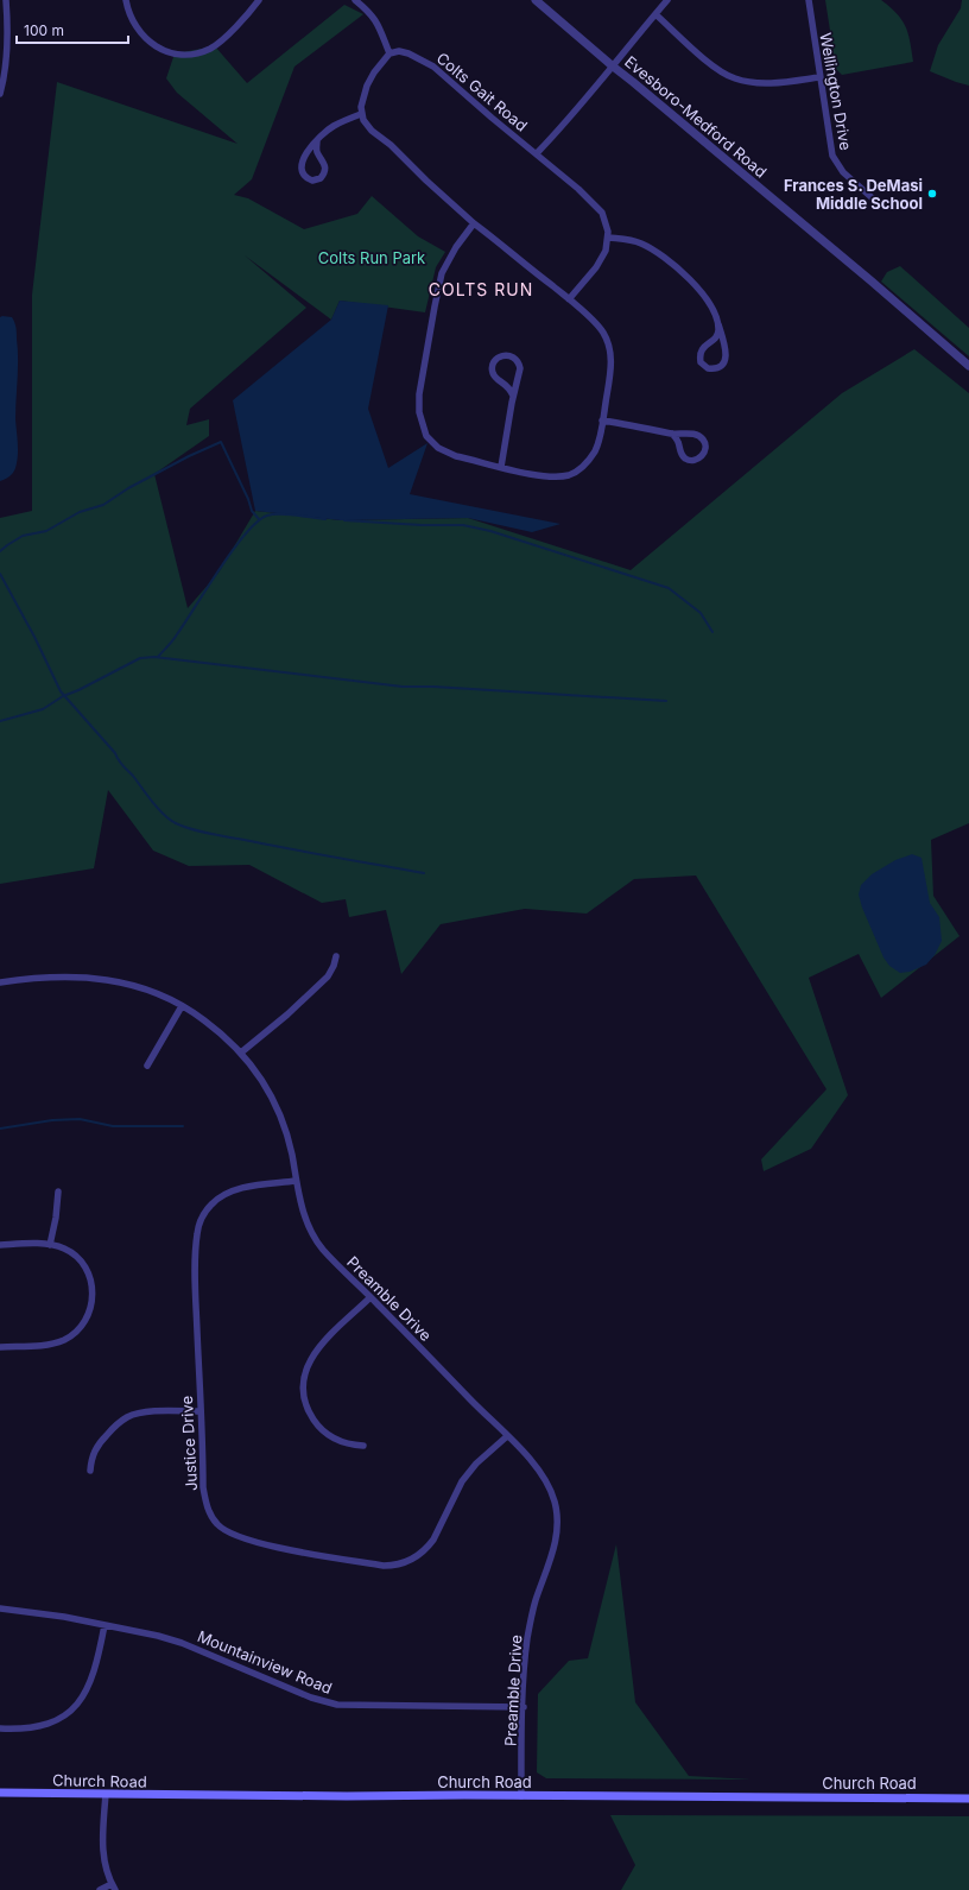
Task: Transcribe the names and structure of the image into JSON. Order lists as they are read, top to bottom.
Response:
{
  "streets": {
    "main road": ["Church Road"],
    "street": [
      "Colts Gait Road",
      "Wellington Drive",
      "Evesboro-Medford Road",
      "Preamble Drive",
      "Justice Drive",
      "Mountainview Road"
    ]
  },
  "crossings": [
    ["Preamble Drive", "Justice Drive"],
    ["Preamble Drive", "Mountainview Road"],
    ["Preamble Drive", "Church Road"]
  ],
  "districts": ["COLTS RUN"],
  "parks": ["Colts Run Park"],
  "places": ["Frances S. DeMasi Middle School"],
  "scale_bar": "100 m"
}
